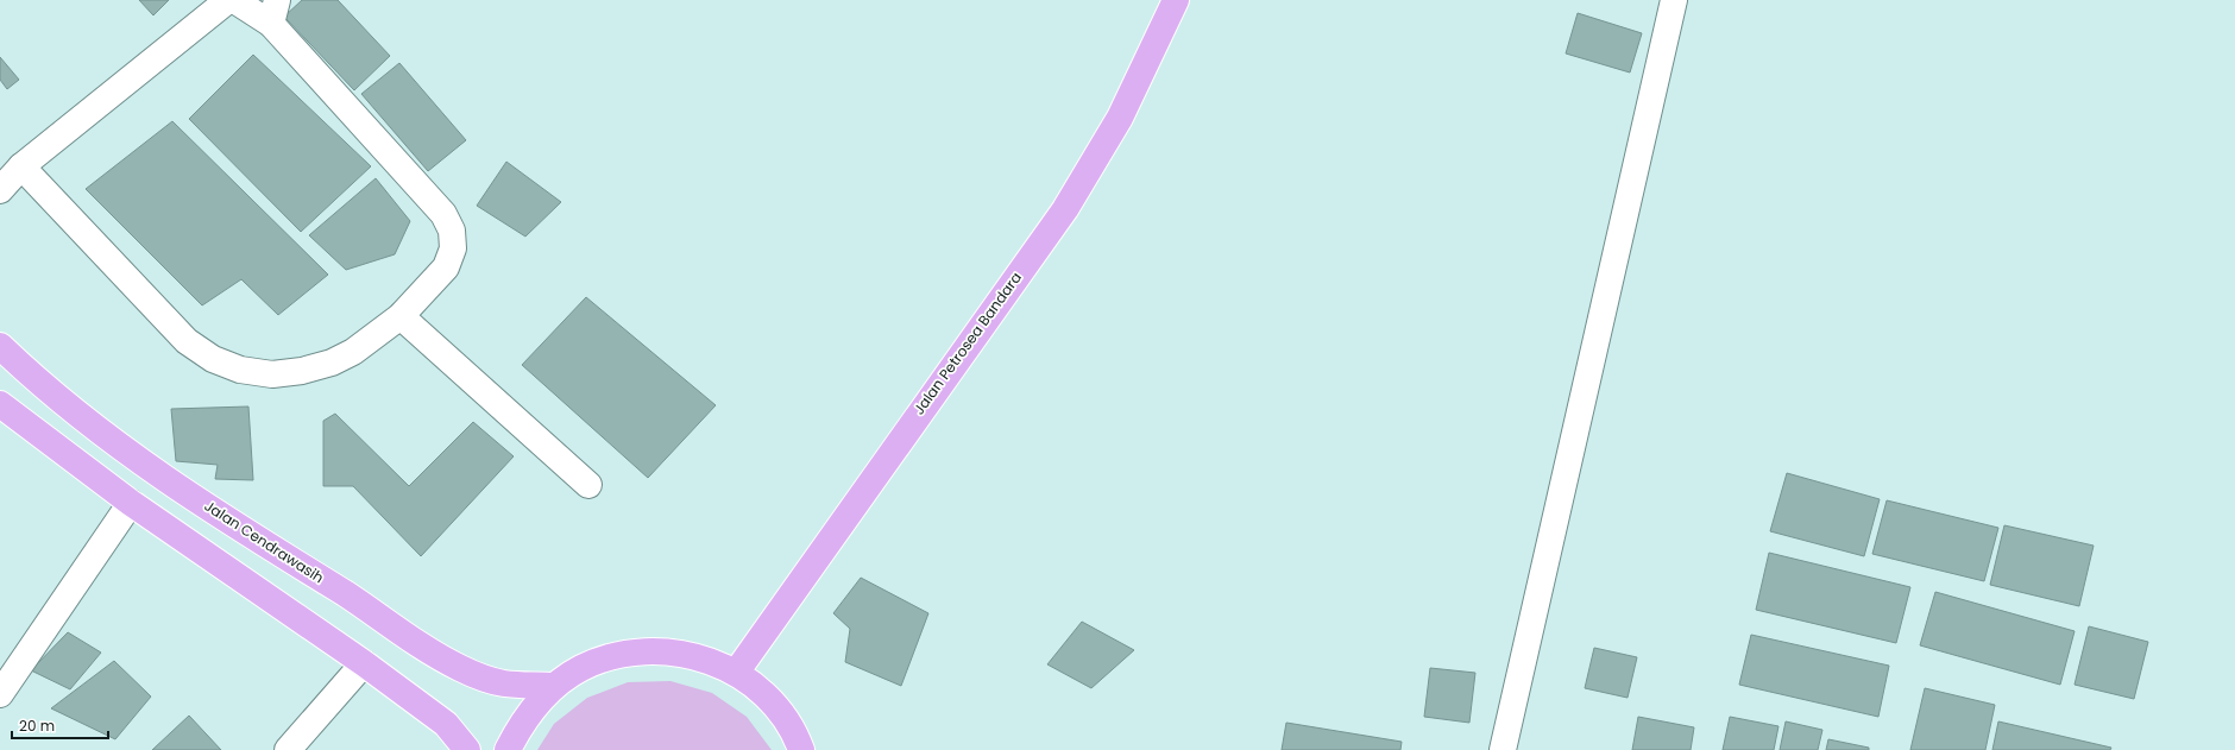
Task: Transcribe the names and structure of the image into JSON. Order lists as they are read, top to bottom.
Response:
{
  "streets": {
    "main road": ["Jalan Petrosea Bandara", "Jalan Cendrawasih"]
  },
  "scale_bar": "20 m"
}
